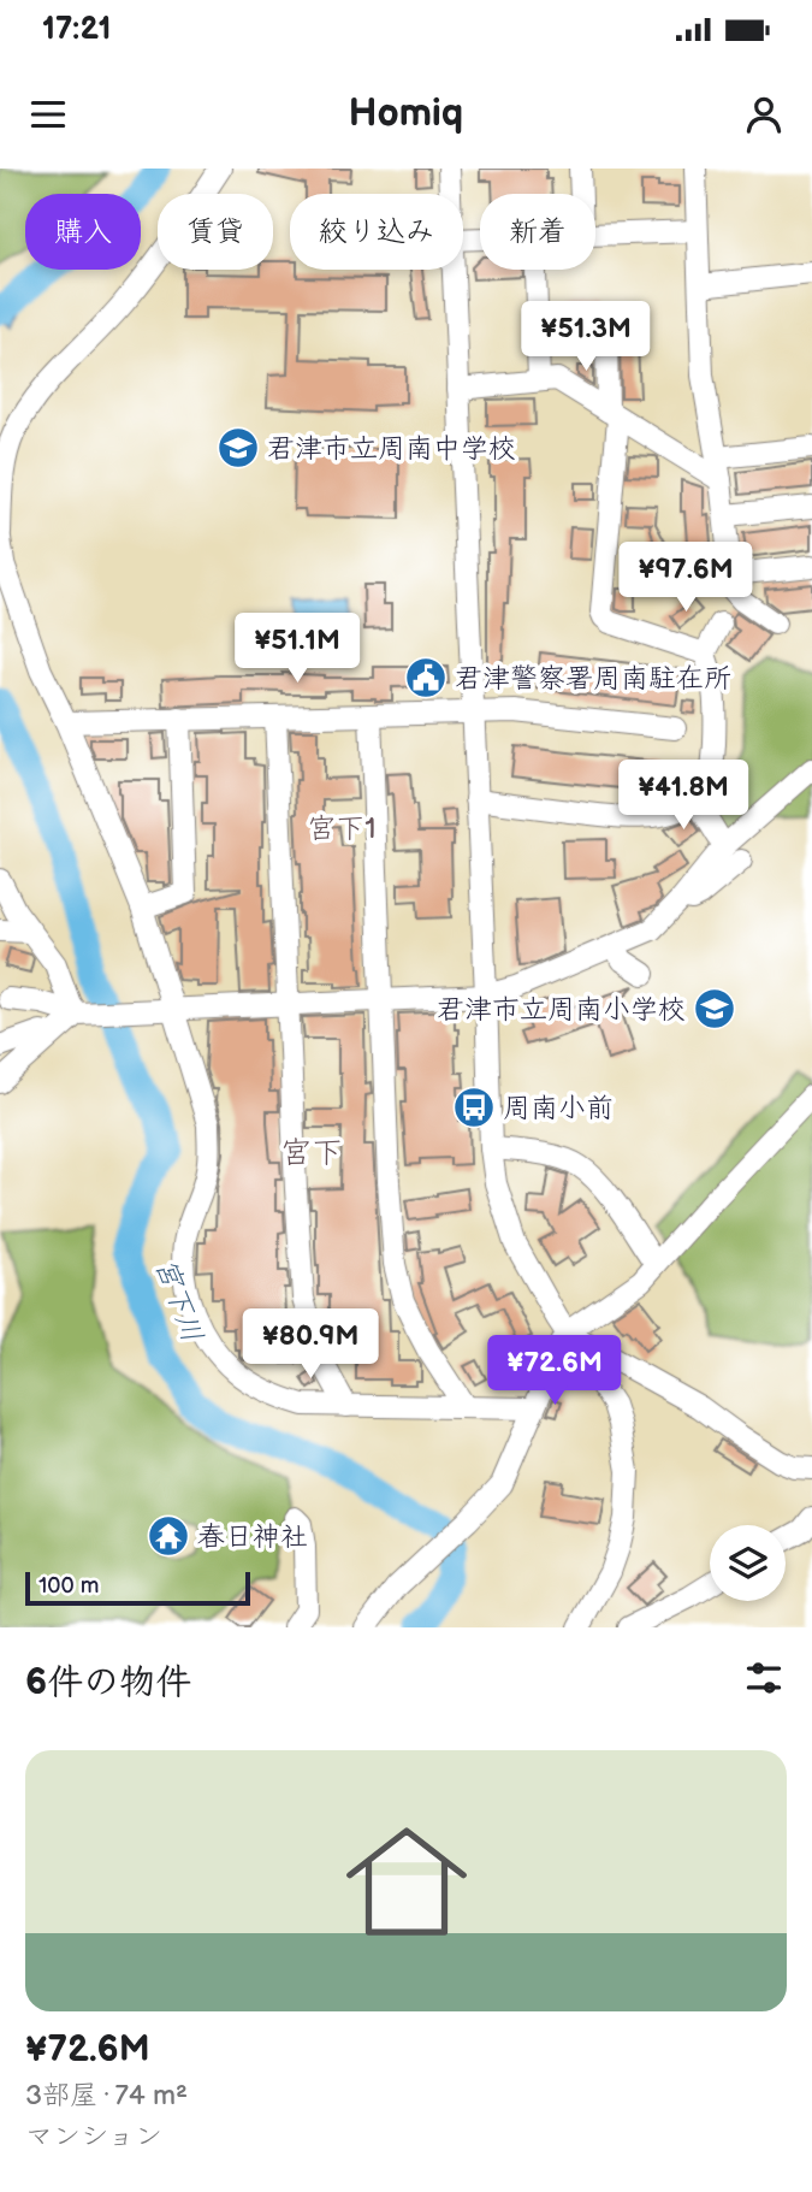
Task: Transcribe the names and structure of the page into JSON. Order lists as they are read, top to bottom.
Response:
{
  "districts": ["宮下1", "宮下"],
  "water": ["宮下川"],
  "places": {
    "school or university": ["君津市立周南中学校", "君津市立周南小学校"],
    "public building": ["君津警察署周南駐在所"],
    "bus stop": ["周南小前"],
    "temple": ["春日神社"]
  },
  "scale_bar": "100 m",
  "page": {
    "status": "17:21",
    "header": "Homiq",
    "chip": [
      "購入",
      "賃貸",
      "絞り込み",
      "新着"
    ],
    "price": [
      "¥51.3M",
      "¥97.6M",
      "¥51.1M",
      "¥41.8M",
      "¥80.9M",
      "¥72.6M"
    ],
    "scale": "100 m",
    "heading": "6件の物件",
    "list": [
      {
        "name": "¥72.6M",
        "note": "3部屋 · 74 m² · マンション"
      }
    ]
  }
}
